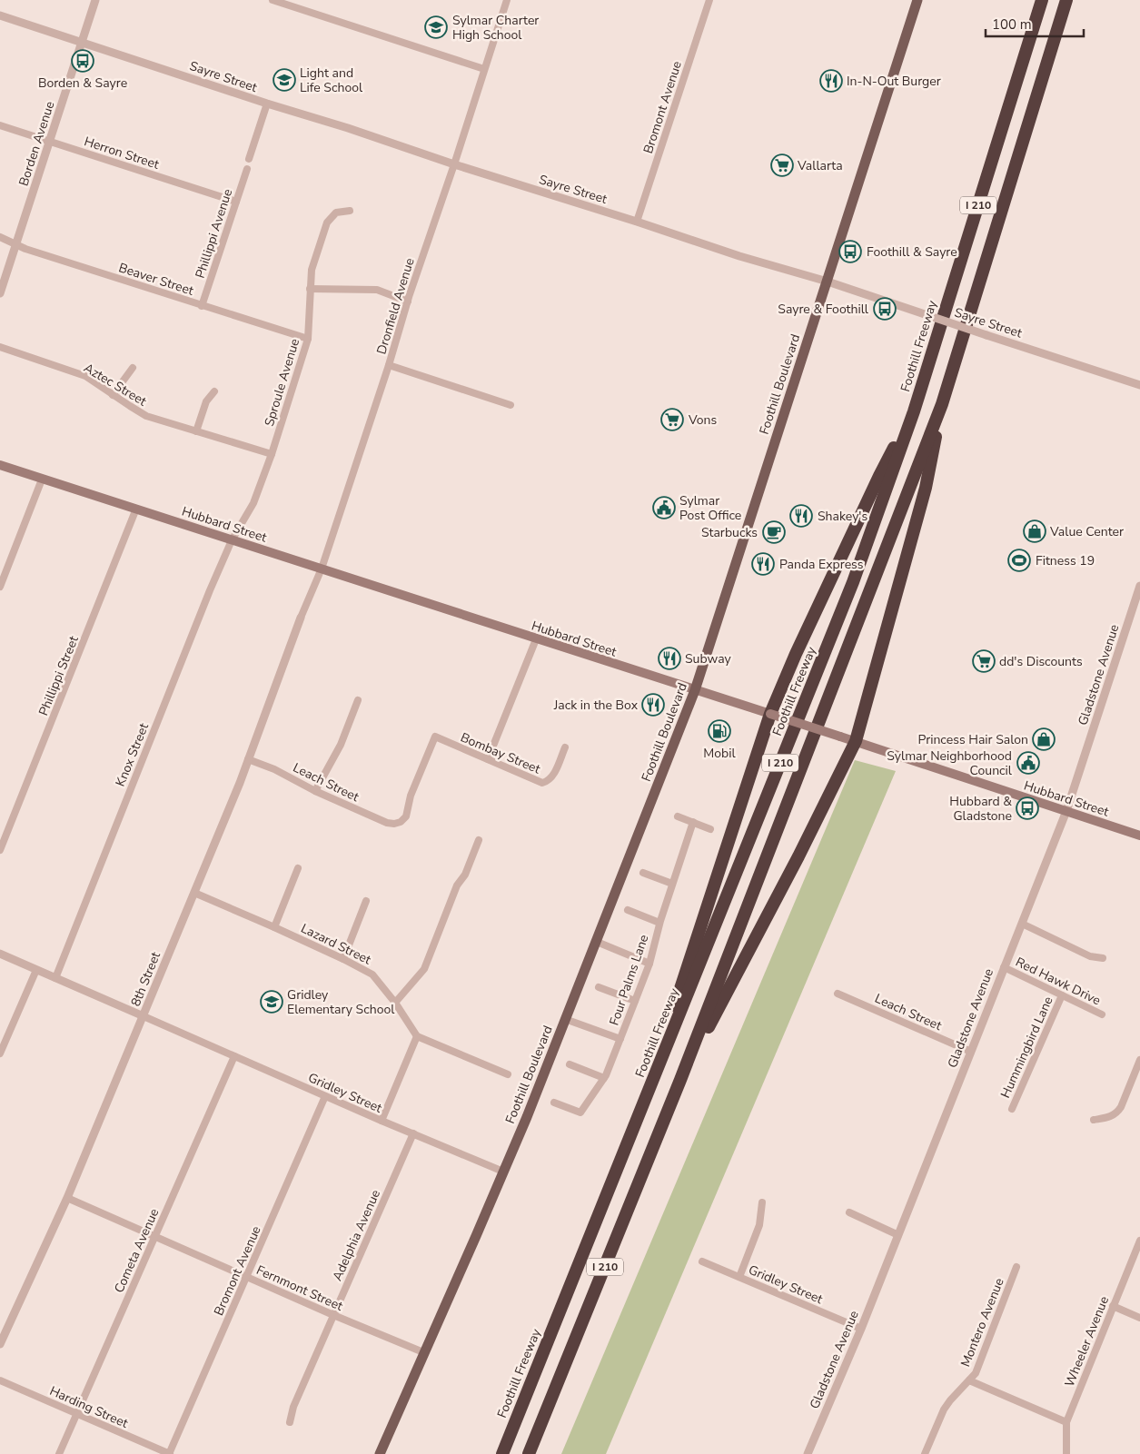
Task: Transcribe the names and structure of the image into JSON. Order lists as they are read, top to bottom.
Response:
{
  "streets": {
    "highway": ["I 210", "Foothill Freeway"],
    "main road": ["Foothill Boulevard", "Hubbard Street"],
    "street": [
      "Sayre Street",
      "Bromont Avenue",
      "Borden Avenue",
      "Herron Street",
      "Phillippi Avenue",
      "Beaver Street",
      "Dronfield Avenue",
      "Sproule Avenue",
      "Aztec Street",
      "Gladstone Avenue",
      "Phillippi Street",
      "Bombay Street",
      "Knox Street",
      "Leach Street",
      "Lazard Street",
      "8th Street",
      "Four Palms Lane",
      "Red Hawk Drive",
      "Hummingbird Lane",
      "Gridley Street",
      "Adelphia Avenue",
      "Cometa Avenue",
      "Fernmont Street",
      "Montero Avenue",
      "Wheeler Avenue",
      "Harding Street"
    ]
  },
  "crossings": [
    ["Sayre Street", "Bromont Avenue"],
    ["Sayre Street", "Borden Avenue"],
    ["Sayre Street", "Dronfield Avenue"],
    ["Sayre Street", "Foothill Boulevard"],
    ["Bromont Avenue", "Gridley Street"],
    ["Bromont Avenue", "Fernmont Street"],
    ["Bromont Avenue", "Harding Street"],
    ["Borden Avenue", "Herron Street"],
    ["Borden Avenue", "Beaver Street"],
    ["Herron Street", "Phillippi Avenue"],
    ["Phillippi Avenue", "Beaver Street"],
    ["Beaver Street", "Sproule Avenue"],
    ["Dronfield Avenue", "Hubbard Street"],
    ["Dronfield Avenue", "8th Street"],
    ["Sproule Avenue", "Aztec Street"],
    ["Sproule Avenue", "Hubbard Street"],
    ["Sproule Avenue", "Knox Street"],
    ["Foothill Boulevard", "Hubbard Street"],
    ["Foothill Boulevard", "Gridley Street"],
    ["Foothill Boulevard", "Fernmont Street"],
    ["Hubbard Street", "Gladstone Avenue"],
    ["Hubbard Street", "Phillippi Street"],
    ["Hubbard Street", "Knox Street"],
    ["Gladstone Avenue", "Leach Street"],
    ["Gladstone Avenue", "Red Hawk Drive"],
    ["Gladstone Avenue", "Gridley Street"],
    ["Bombay Street", "Leach Street"],
    ["Leach Street", "8th Street"],
    ["Lazard Street", "8th Street"],
    ["8th Street", "Gridley Street"],
    ["8th Street", "Fernmont Street"],
    ["Red Hawk Drive", "Hummingbird Lane"],
    ["Gridley Street", "Adelphia Avenue"],
    ["Gridley Street", "Cometa Avenue"],
    ["Adelphia Avenue", "Fernmont Street"],
    ["Cometa Avenue", "Fernmont Street"],
    ["Cometa Avenue", "Harding Street"]
  ],
  "places": {
    "school or university": ["Sylmar Charter High School", "Light and Life School", "Gridley Elementary School"],
    "bus stop": [
      "Borden & Sayre",
      "Foothill & Sayre",
      "Sayre & Foothill",
      "Hubbard & Gladstone"
    ],
    "restaurant": [
      "In-N-Out Burger",
      "Shakey's",
      "Panda Express",
      "Subway",
      "Jack in the Box"
    ],
    "supermarket": ["Vallarta", "Vons", "dd's Discounts"],
    "public building": ["Sylmar Post Office", "Sylmar Neighborhood Council"],
    "shop": ["Value Center", "Princess Hair Salon"],
    "cafe": ["Starbucks"],
    "sports": ["Fitness 19"],
    "fuel station": ["Mobil"]
  },
  "scale_bar": "100 m"
}
